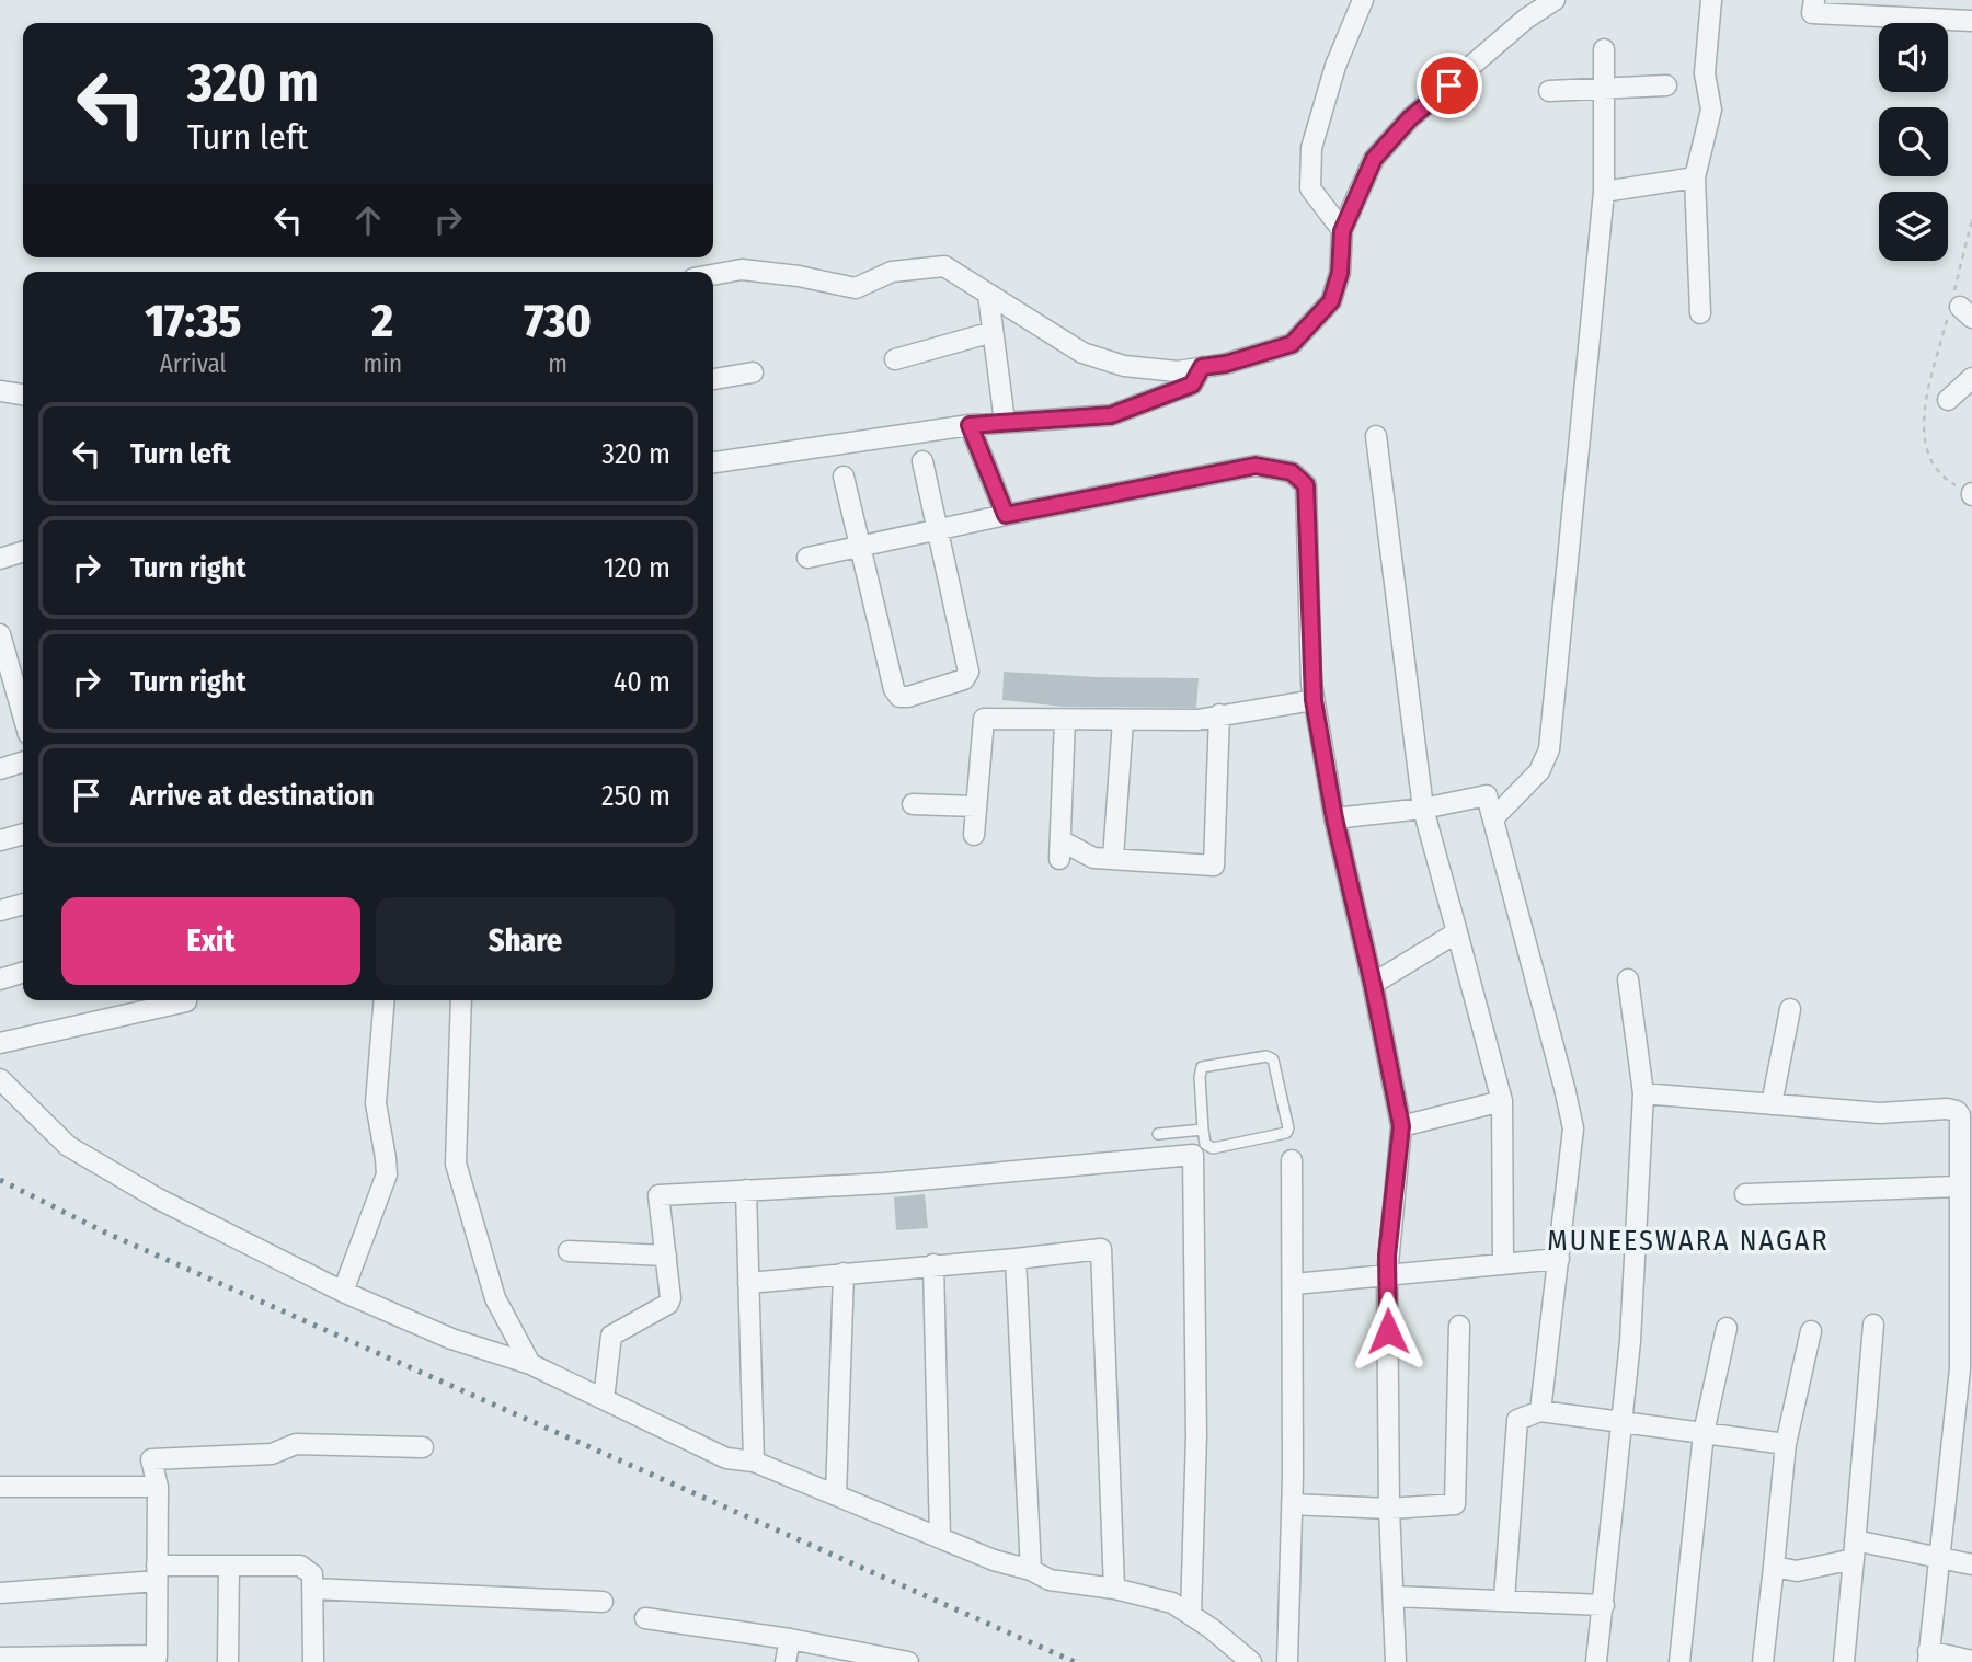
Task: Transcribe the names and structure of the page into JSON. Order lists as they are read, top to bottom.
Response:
{
  "districts": ["MUNEESWARA NAGAR"],
  "page": {
    "turn": ["320 m", "Turn left"],
    "eta": [
      "17:35",
      "Arrival",
      "2",
      "min",
      "730",
      "m"
    ],
    "list": [
      {
        "name": "Turn left",
        "value": "320 m"
      },
      {
        "name": "Turn right",
        "value": "120 m"
      },
      {
        "name": "Turn right",
        "value": "40 m"
      },
      {
        "name": "Arrive at destination",
        "value": "250 m"
      }
    ],
    "buttons": ["Exit", "Share"]
  }
}
